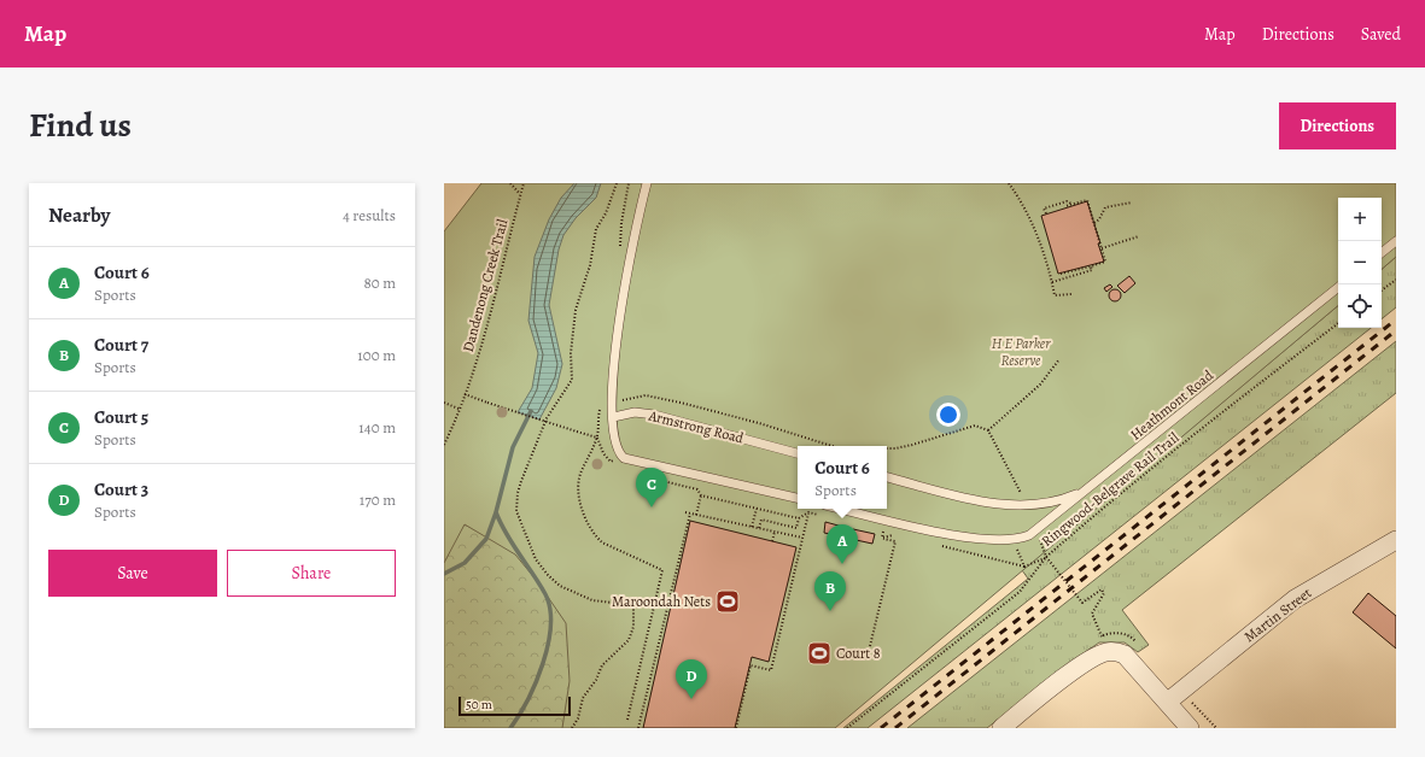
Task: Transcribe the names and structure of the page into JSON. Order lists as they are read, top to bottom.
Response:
{
  "streets": {
    "street": ["Martin Street"],
    "lane": ["Heathmont Road", "Armstrong Road"],
    "path": ["Dandenong Creek Trail", "Ringwood-Belgrave Rail Trail"]
  },
  "crossings": [
    ["Heathmont Road", "Ringwood-Belgrave Rail Trail"]
  ],
  "parks": ["H E Parker Reserve"],
  "places": {
    "sports": ["Maroondah Nets", "Court 8"]
  },
  "scale_bar": "50 m",
  "page": {
    "header": "Map",
    "nav": ["Map", "Directions", "Saved"],
    "title": "Find us",
    "buttons": [
      "Directions",
      ["Save", "Share"]
    ],
    "heading": ["Nearby", "4 results"],
    "map_buttons": ["+", "−"],
    "list": [
      {
        "mark": "A",
        "name": "Court 6",
        "note": "Sports",
        "value": "80 m"
      },
      {
        "mark": "B",
        "name": "Court 7",
        "note": "Sports",
        "value": "100 m"
      },
      {
        "mark": "C",
        "name": "Court 5",
        "note": "Sports",
        "value": "140 m"
      },
      {
        "mark": "D",
        "name": "Court 3",
        "note": "Sports",
        "value": "170 m"
      }
    ],
    "popup": ["Court 6", "Sports"],
    "pins": [
      "C",
      "A",
      "B",
      "D"
    ],
    "scale": "50 m"
  }
}
